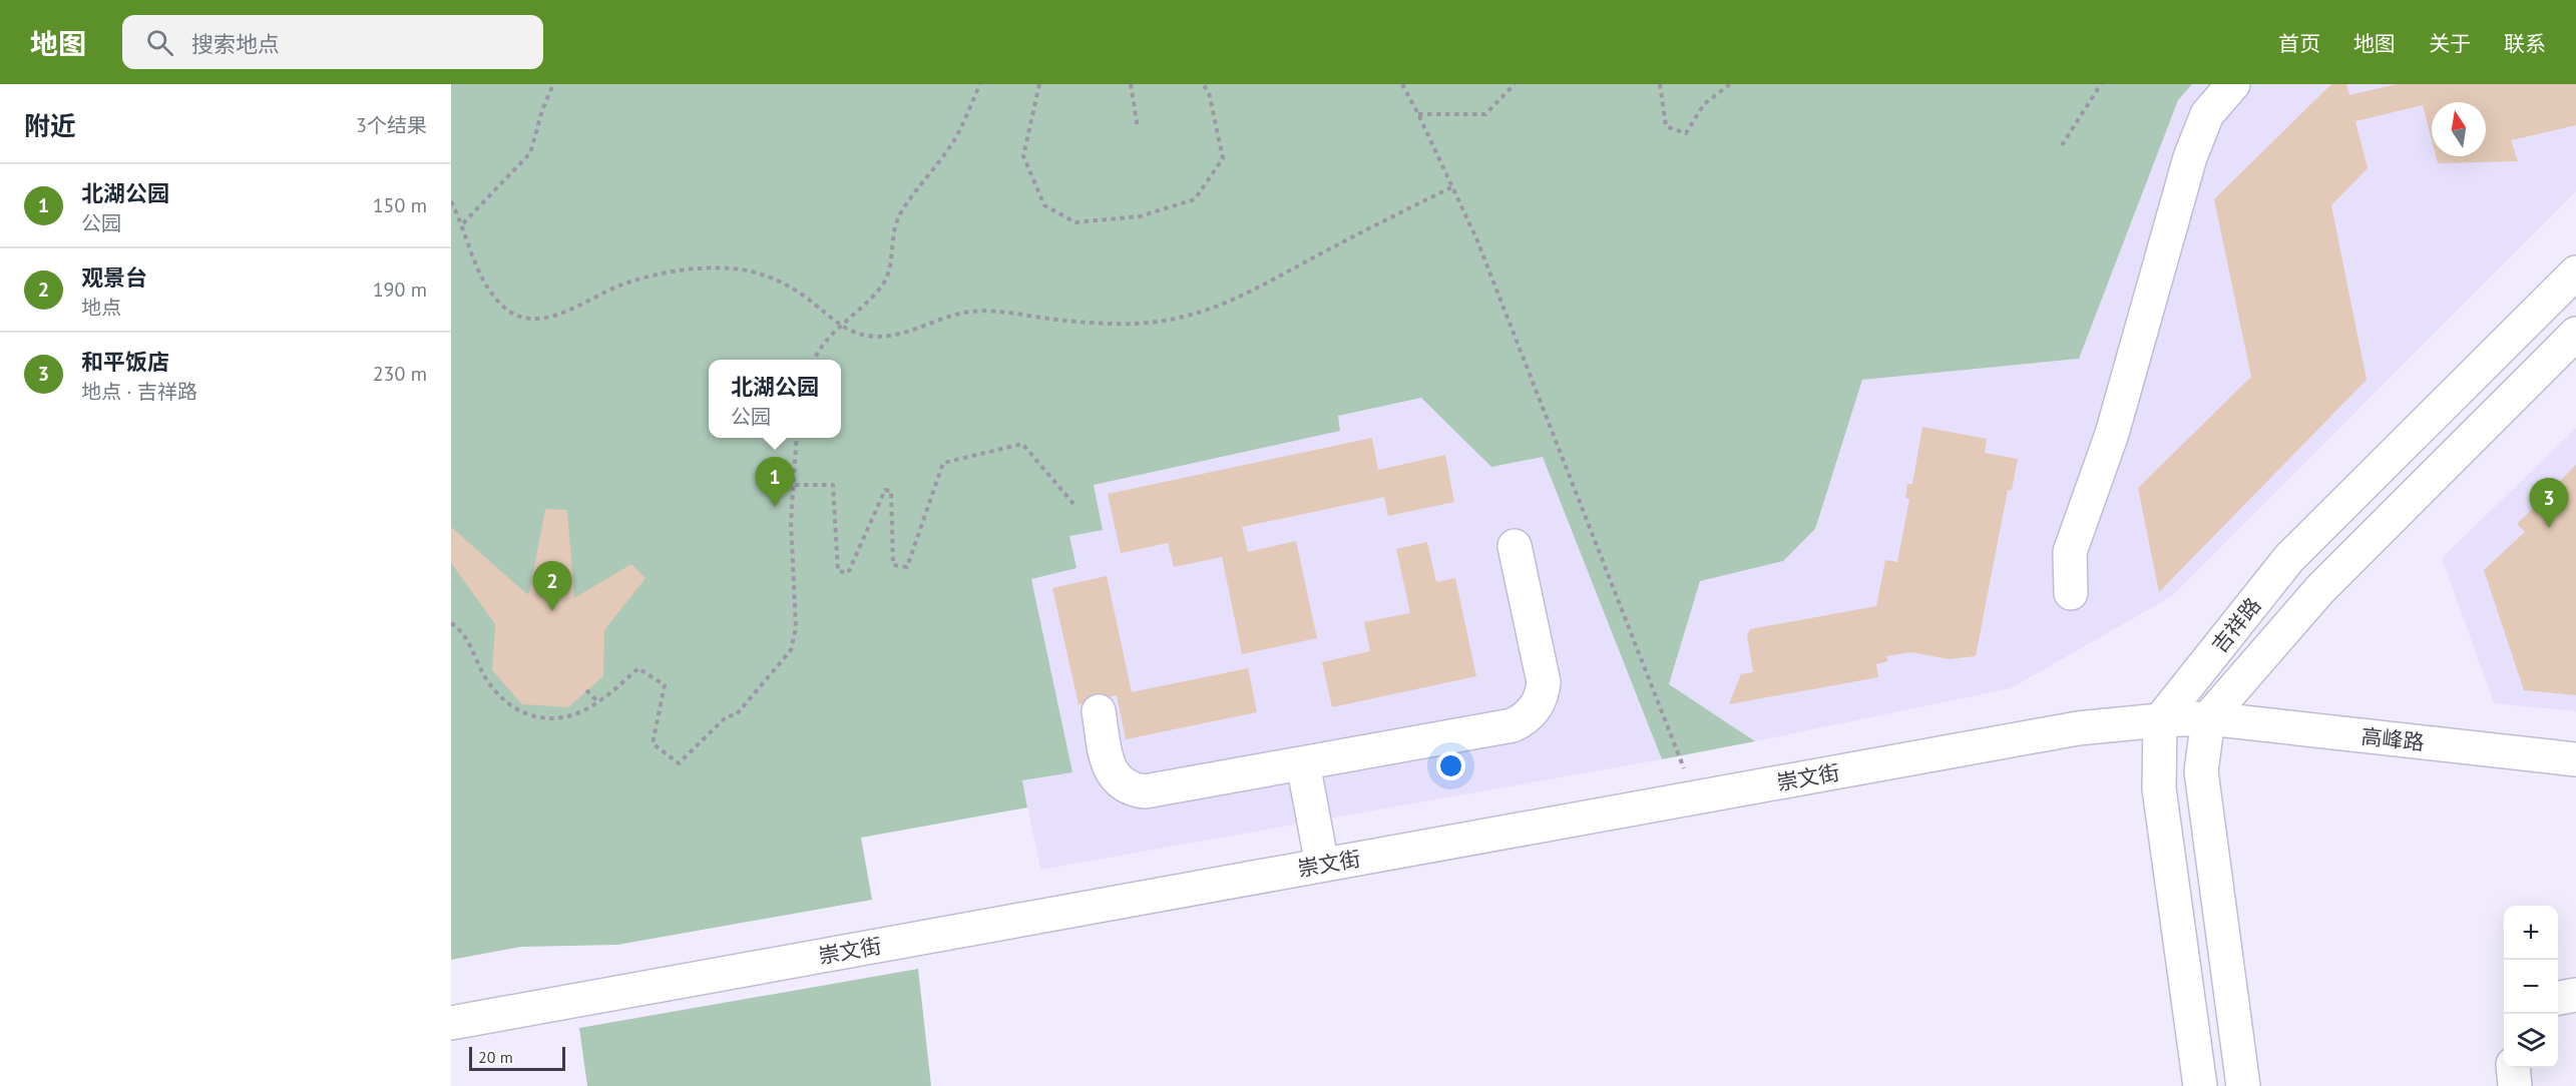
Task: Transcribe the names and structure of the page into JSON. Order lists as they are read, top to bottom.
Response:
{
  "streets": {
    "street": ["吉祥路", "高峰路", "崇文街"]
  },
  "crossings": [
    ["吉祥路", "高峰路"],
    ["吉祥路", "崇文街"],
    ["高峰路", "崇文街"]
  ],
  "scale_bar": "20 m",
  "north": "top",
  "page": {
    "header": "地图",
    "search": "搜索地点",
    "nav": [
      "首页",
      "地图",
      "关于",
      "联系"
    ],
    "heading": ["附近", "3个结果"],
    "list": [
      {
        "mark": "1",
        "name": "北湖公园",
        "note": "公园",
        "value": "150 m"
      },
      {
        "mark": "2",
        "name": "观景台",
        "note": "地点",
        "value": "190 m"
      },
      {
        "mark": "3",
        "name": "和平饭店",
        "note": "地点 · 吉祥路",
        "value": "230 m"
      }
    ],
    "popup": ["北湖公园", "公园"],
    "pins": ["1", "3", "2"],
    "map_buttons": ["+", "−"],
    "scale": "20 m"
  }
}
